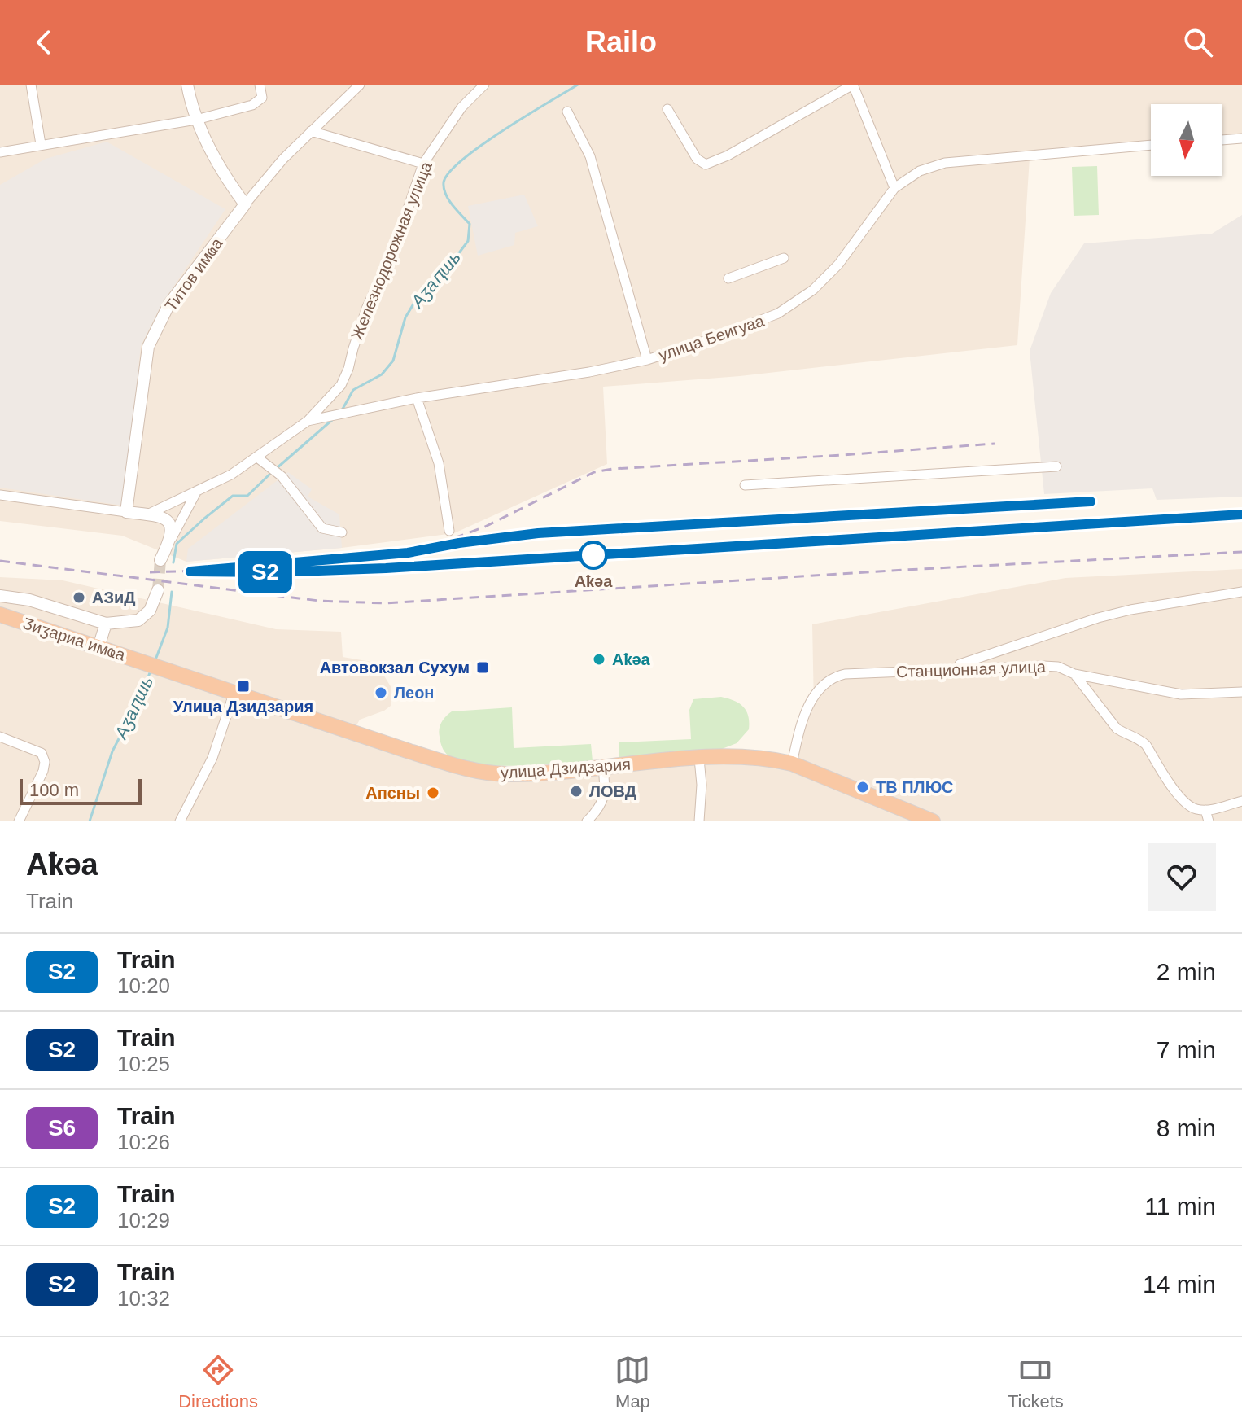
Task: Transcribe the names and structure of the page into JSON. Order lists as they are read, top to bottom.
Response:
{
  "streets": {
    "highway": ["Ӡиӡариа имҩа", "улица Дзидзария"],
    "street": [
      "Железнодорожная улица",
      "Титов имҩа",
      "улица Беигуаа",
      "Станционная улица"
    ]
  },
  "crossings": [
    ["Железнодорожная улица", "улица Беигуаа"],
    ["Ӡиӡариа имҩа", "улица Дзидзария"],
    ["Станционная улица", "улица Дзидзария"]
  ],
  "water": ["Аӡаԥшь"],
  "places": {
    "other": [
      "Аҟəа",
      "АЗиД",
      "Аҟәа",
      "Леон",
      "ТВ ПЛЮС",
      "ЛОВД",
      "Апсны"
    ],
    "transit": ["Автовокзал Сухум", "Улица Дзидзария"]
  },
  "scale_bar": "100 m",
  "north": "bottom",
  "page": {
    "header": "Railo",
    "on_map": "S2",
    "scale": "100 m",
    "heading": ["Аҟəа", "Train"],
    "list": [
      {
        "mark": "S2",
        "name": "Train",
        "note": "10:20",
        "value": "2 min"
      },
      {
        "mark": "S2",
        "name": "Train",
        "note": "10:25",
        "value": "7 min"
      },
      {
        "mark": "S6",
        "name": "Train",
        "note": "10:26",
        "value": "8 min"
      },
      {
        "mark": "S2",
        "name": "Train",
        "note": "10:29",
        "value": "11 min"
      },
      {
        "mark": "S2",
        "name": "Train",
        "note": "10:32",
        "value": "14 min"
      }
    ],
    "tabs": ["Directions", "Map", "Tickets"]
  }
}
